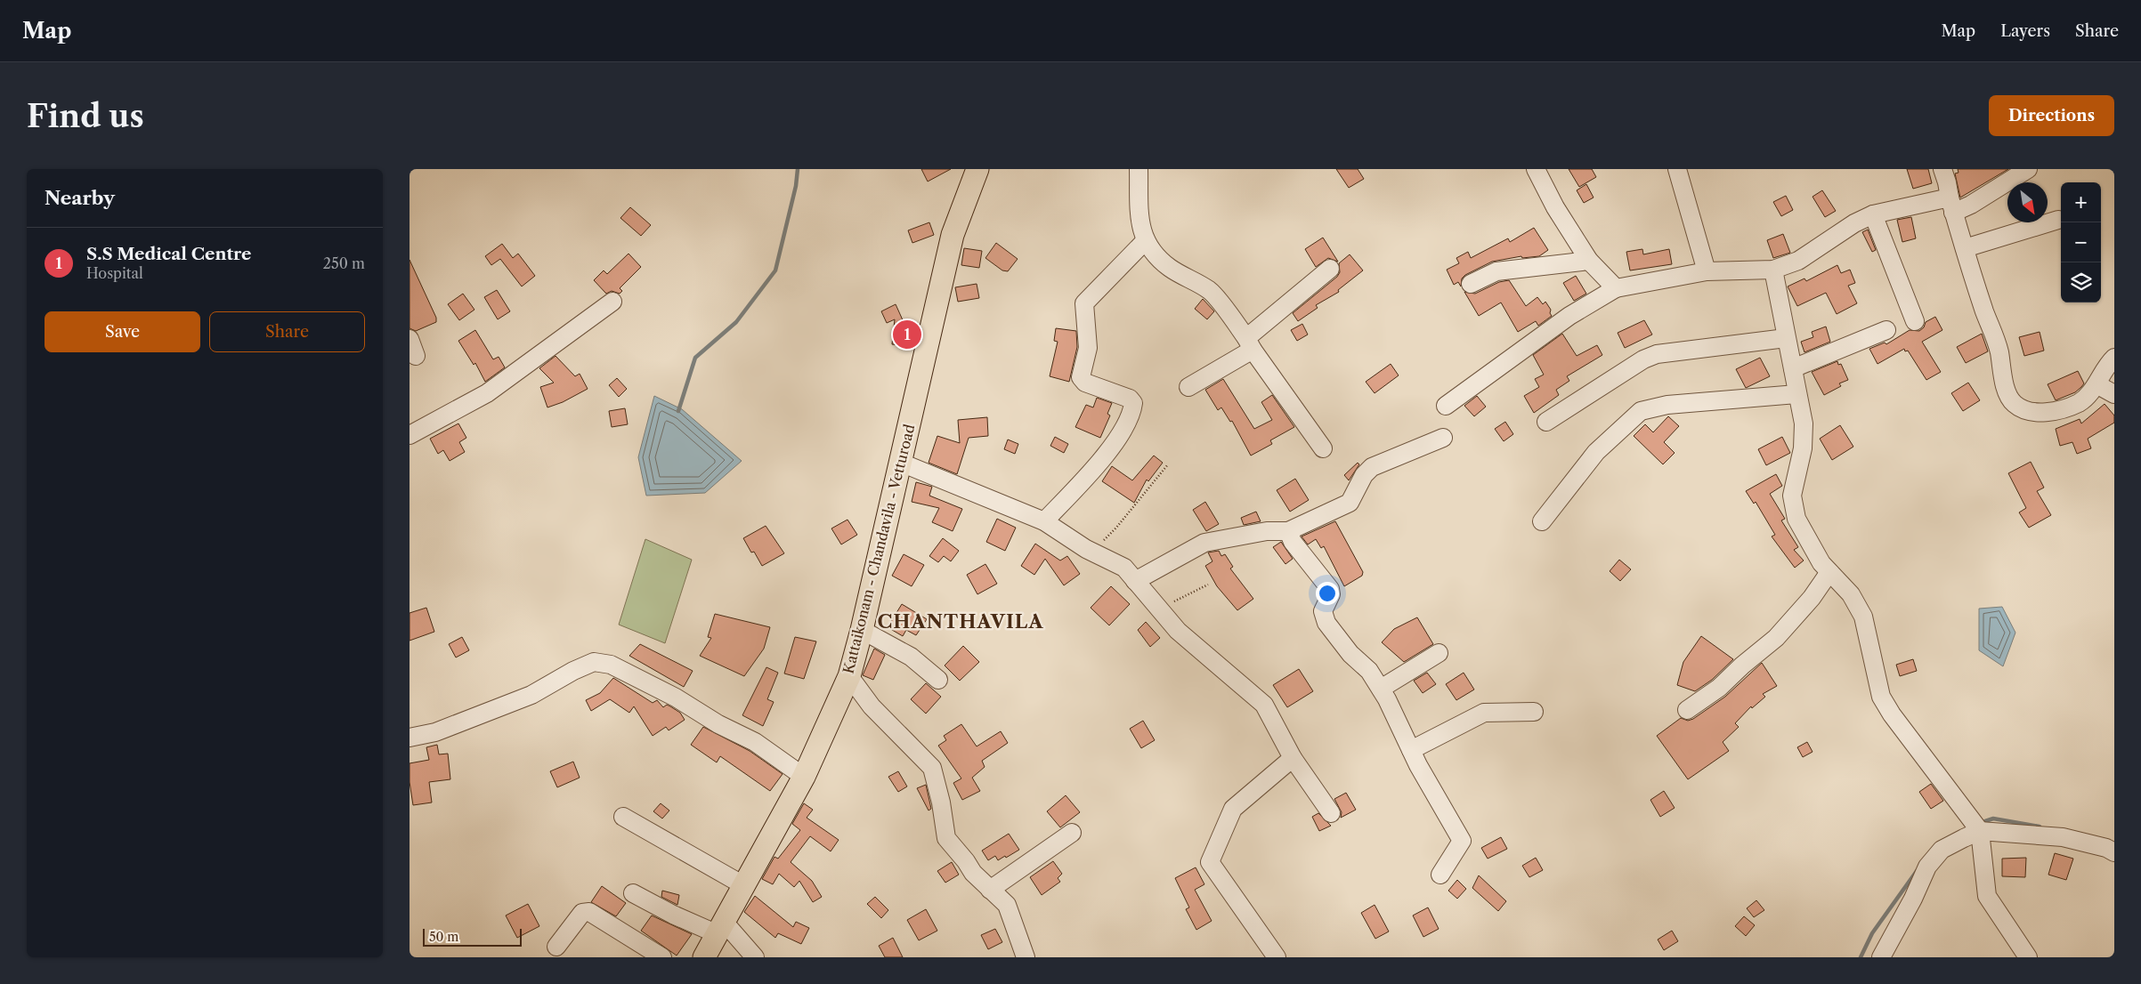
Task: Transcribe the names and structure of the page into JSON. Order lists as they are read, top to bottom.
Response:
{
  "streets": {
    "main road": ["Kattaikonam - Chandavila - Vetturoad"]
  },
  "districts": ["CHANTHAVILA"],
  "scale_bar": "50 m",
  "north": "bottom right",
  "page": {
    "header": "Map",
    "nav": ["Map", "Layers", "Share"],
    "buttons": [
      "Directions",
      ["Save", "Share"]
    ],
    "title": "Find us",
    "heading": "Nearby",
    "map_buttons": ["+", "−"],
    "list": [
      {
        "mark": "1",
        "name": "S.S Medical Centre",
        "note": "Hospital",
        "value": "250 m"
      }
    ],
    "pins": "1",
    "scale": "50 m"
  }
}
